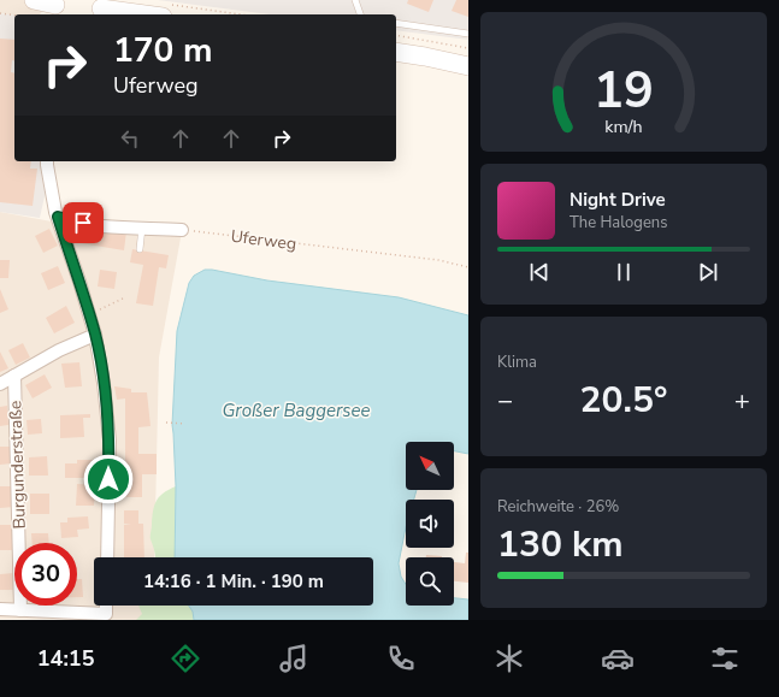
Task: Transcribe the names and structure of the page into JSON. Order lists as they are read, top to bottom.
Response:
{
  "streets": {
    "street": ["Burgunderstraße"],
    "path": ["Uferweg"]
  },
  "water": ["Großer Baggersee"],
  "north": "top left",
  "page": {
    "turn": ["170 m", "Uferweg"],
    "song": ["Night Drive", "The Halogens"],
    "tile": [
      "Klima",
      ["Reichweite · 26%", "130 km"]
    ],
    "heat": ["−", "20.5°", "+"],
    "limit": "30",
    "trip": "14:16 · 1 Min. · 190 m",
    "tabs": "14:15",
    "gauge": ["19", "km/h"]
  }
}
